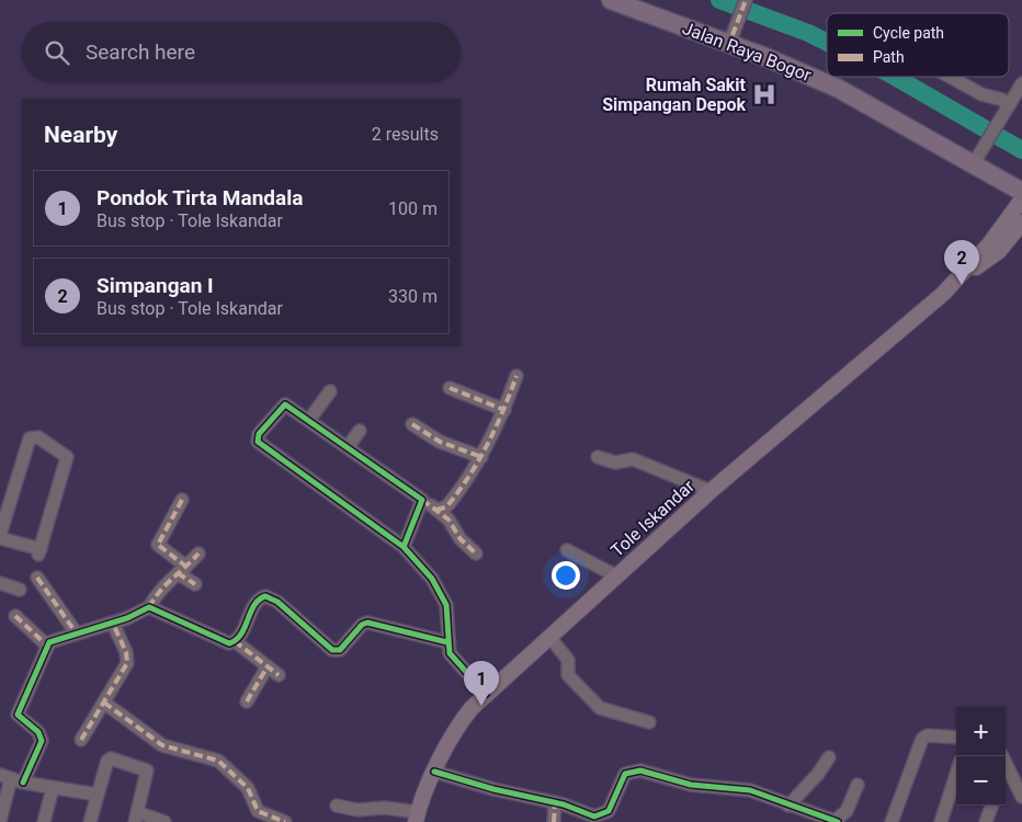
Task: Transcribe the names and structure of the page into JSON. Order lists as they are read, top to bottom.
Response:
{
  "streets": {
    "highway": ["Jalan Raya Bogor"],
    "main road": ["Tole Iskandar"]
  },
  "places": {
    "hospital": ["Rumah Sakit Simpangan Depok"]
  },
  "legend": ["Cycle path", "Path"],
  "page": {
    "search": "Search here",
    "heading": ["Nearby", "2 results"],
    "list": [
      {
        "mark": "1",
        "name": "Pondok Tirta Mandala",
        "note": "Bus stop · Tole Iskandar",
        "value": "100 m"
      },
      {
        "mark": "2",
        "name": "Simpangan I",
        "note": "Bus stop · Tole Iskandar",
        "value": "330 m"
      }
    ],
    "pins": ["2", "1"],
    "map_buttons": ["+", "−"]
  }
}
